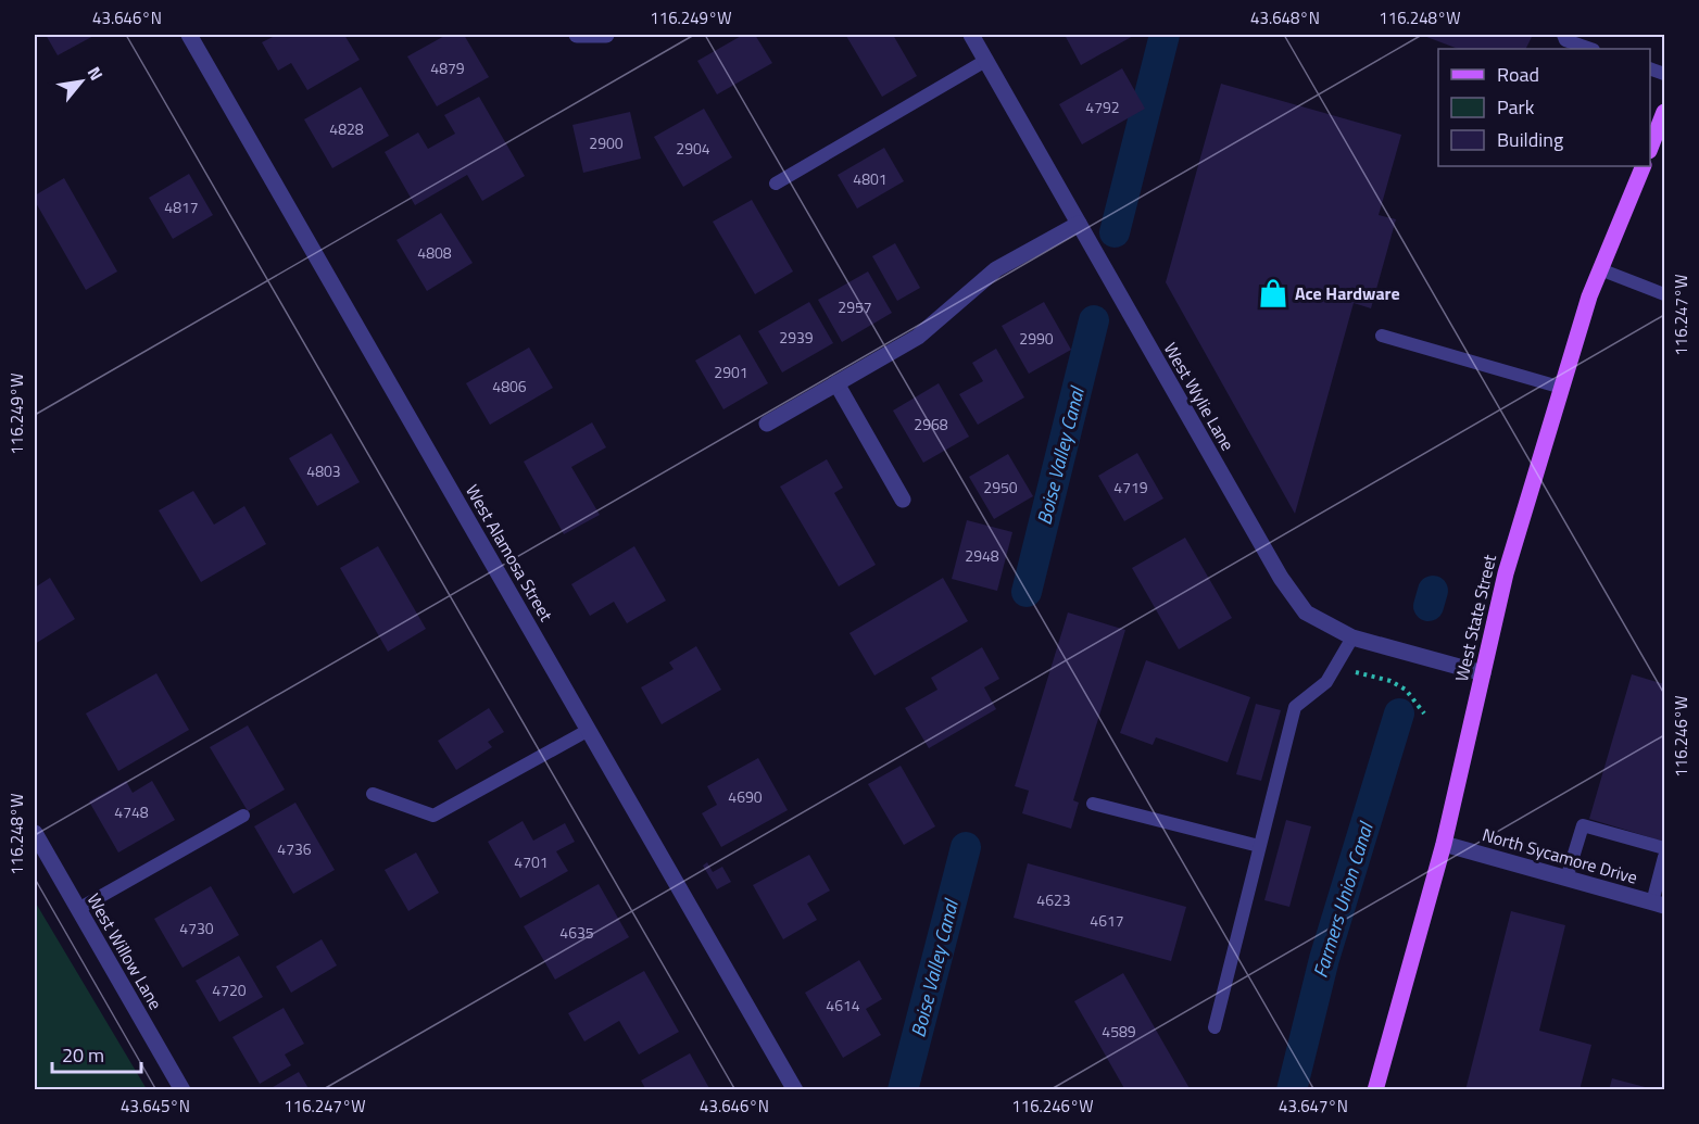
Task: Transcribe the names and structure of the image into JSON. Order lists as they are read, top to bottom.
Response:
{
  "streets": {
    "main road": ["West State Street"],
    "street": [
      "West Wylie Lane",
      "West Alamosa Street",
      "North Sycamore Drive",
      "West Willow Lane"
    ]
  },
  "crossings": [
    ["West Wylie Lane", "West State Street"],
    ["West State Street", "North Sycamore Drive"]
  ],
  "water": ["Boise Valley Canal", "Farmers Union Canal"],
  "places": {
    "shop": ["Ace Hardware"]
  },
  "house_numbers": [
    "4879",
    "4792",
    "4828",
    "2900",
    "2904",
    "4801",
    "4817",
    "4808",
    "2957",
    "2939",
    "2990",
    "2901",
    "4806",
    "2968",
    "4803",
    "2950",
    "4719",
    "2948",
    "4690",
    "4748",
    "4736",
    "4701",
    "4623",
    "4617",
    "4730",
    "4635",
    "4720",
    "4614",
    "4589"
  ],
  "legend": ["Road", "Park", "Building"],
  "scale_bar": "20 m",
  "north": "top right",
  "coordinates": [
    "43.646°N",
    "116.249°W",
    "43.648°N",
    "116.248°W",
    "116.247°W",
    "116.246°W",
    "43.645°N",
    "43.647°N"
  ]
}
